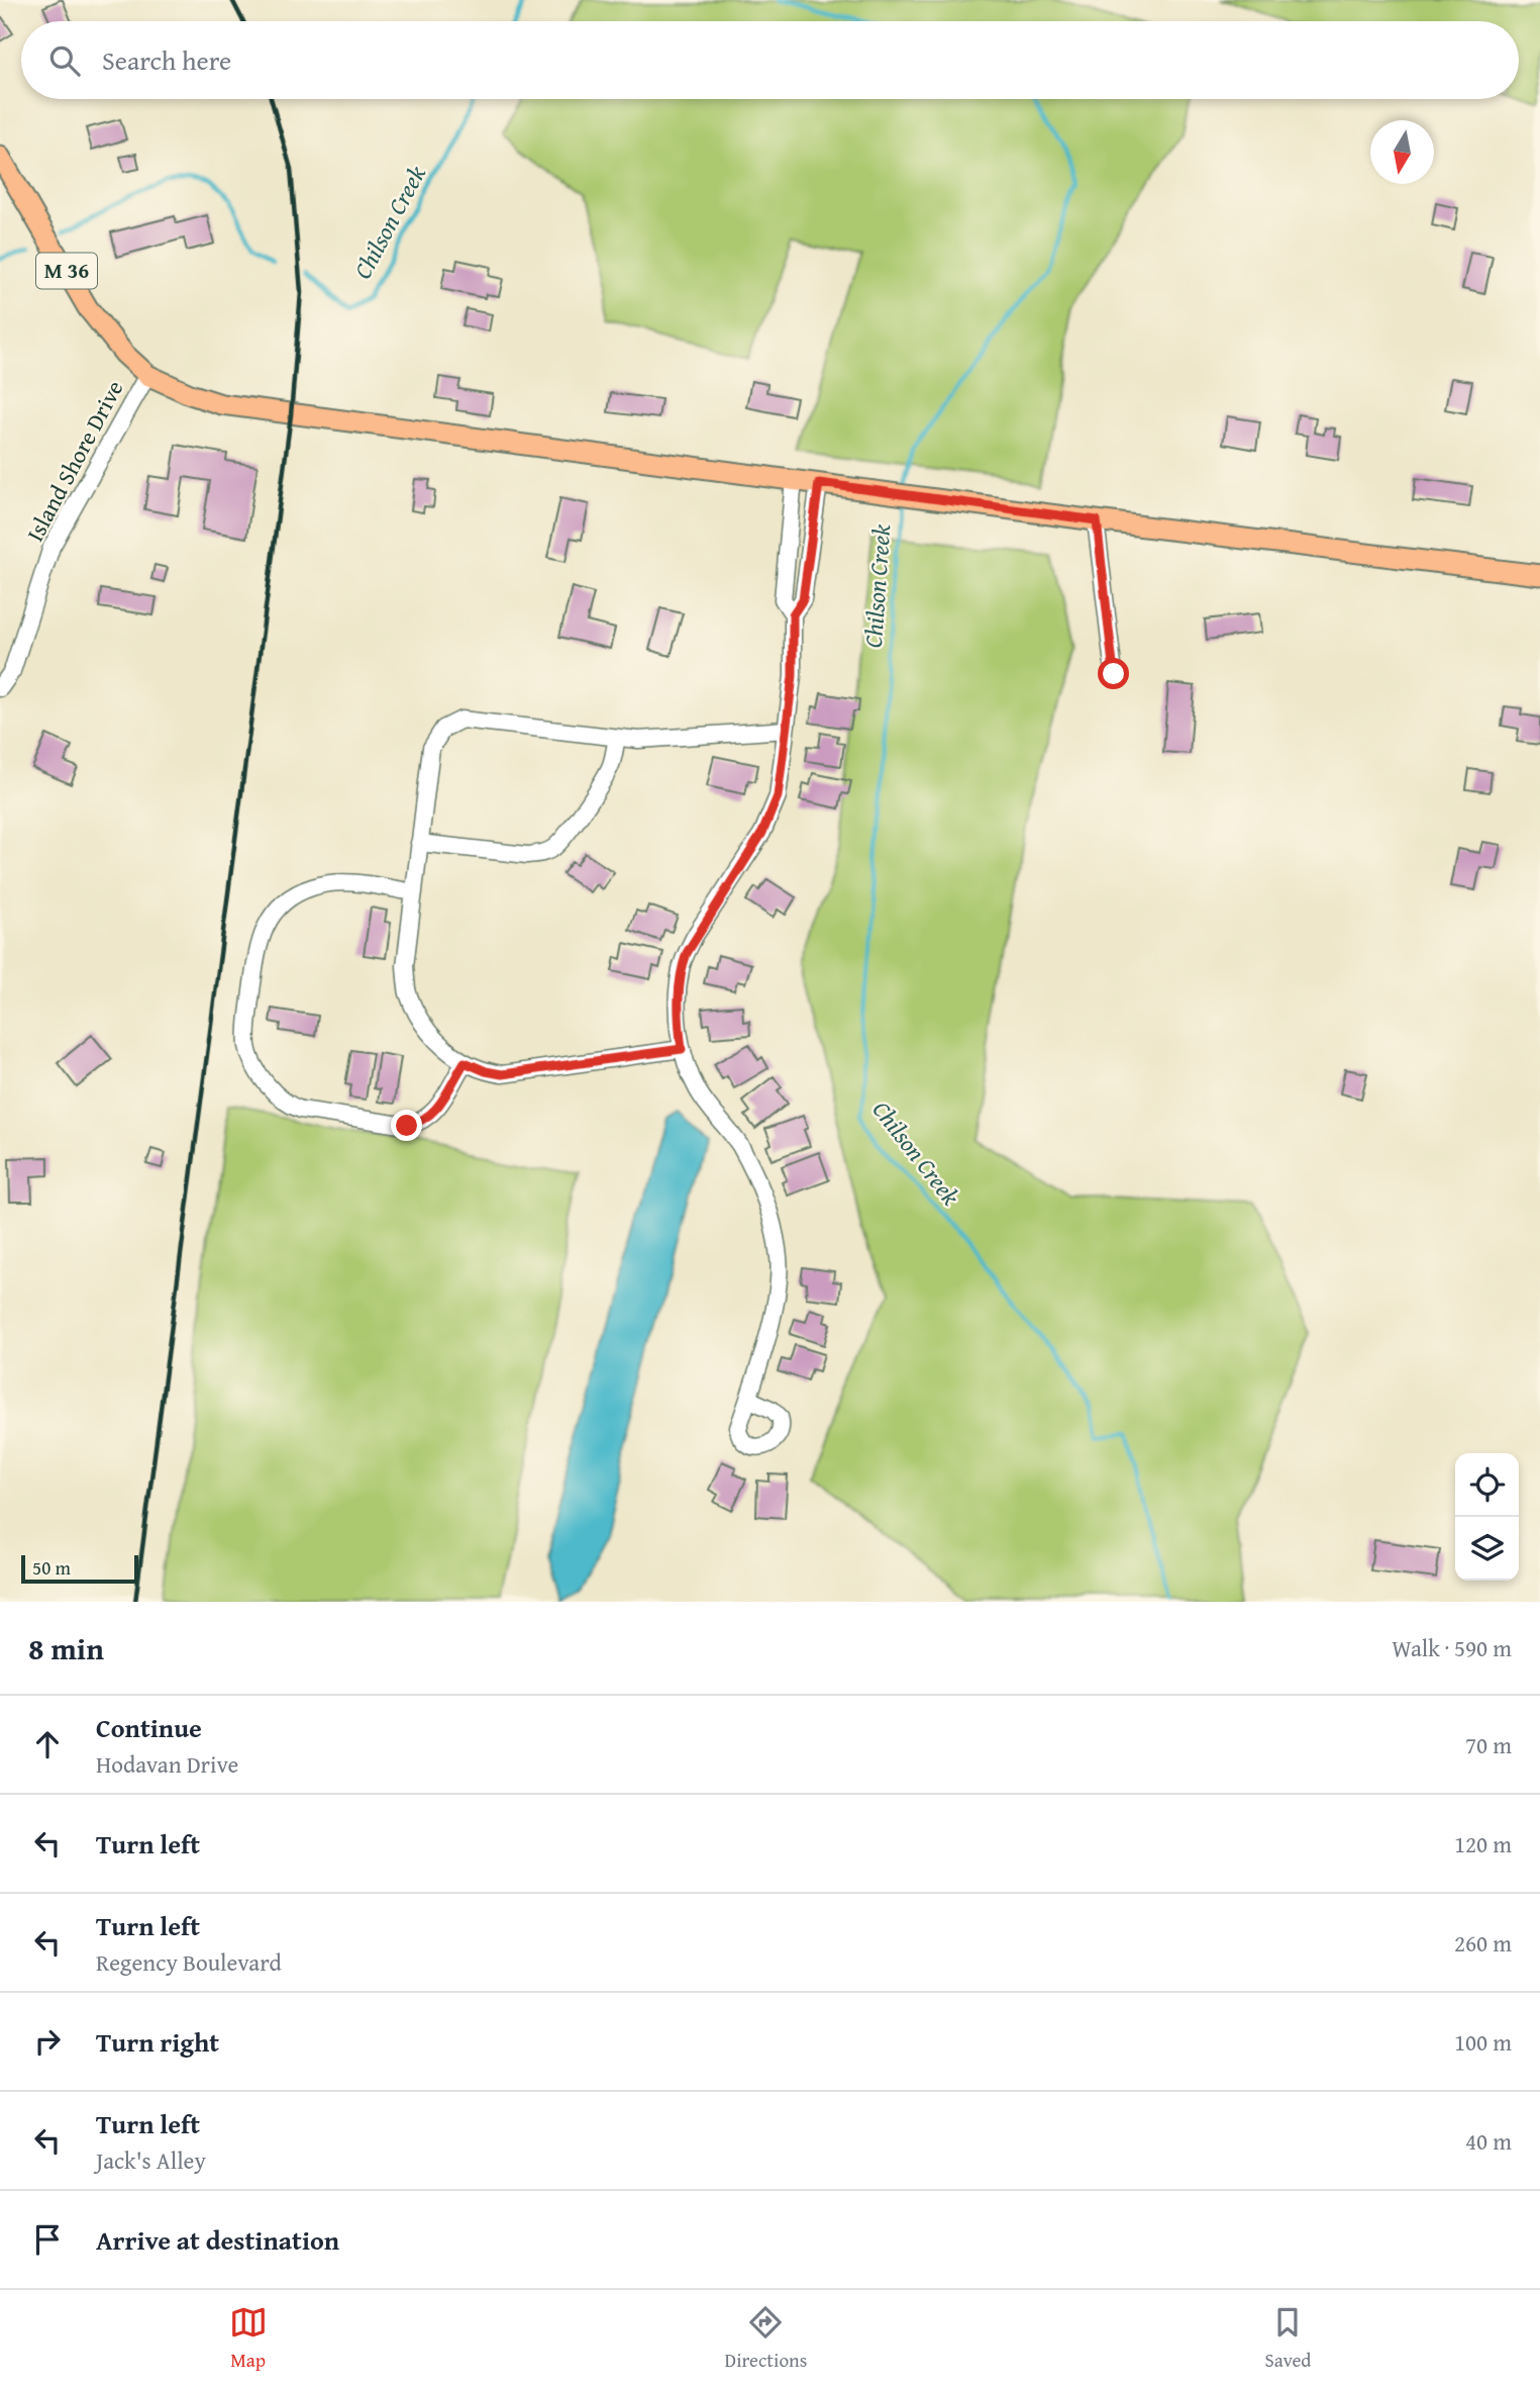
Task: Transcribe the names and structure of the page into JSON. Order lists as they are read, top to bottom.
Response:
{
  "streets": {
    "main road": ["M 36"],
    "street": ["Island Shore Drive"]
  },
  "crossings": [
    ["M 36", "Island Shore Drive"]
  ],
  "water": ["Chilson Creek"],
  "scale_bar": "50 m",
  "north": "bottom",
  "page": {
    "search": "Search here",
    "scale": "50 m",
    "heading": ["8 min", "Walk · 590 m"],
    "list": [
      ["Continue", "Hodavan Drive", "70 m"],
      ["Turn left", "120 m"],
      ["Turn left", "Regency Boulevard", "260 m"],
      ["Turn right", "100 m"],
      ["Turn left", "Jack's Alley", "40 m"],
      "Arrive at destination"
    ],
    "nav": ["Map", "Directions", "Saved"]
  }
}
